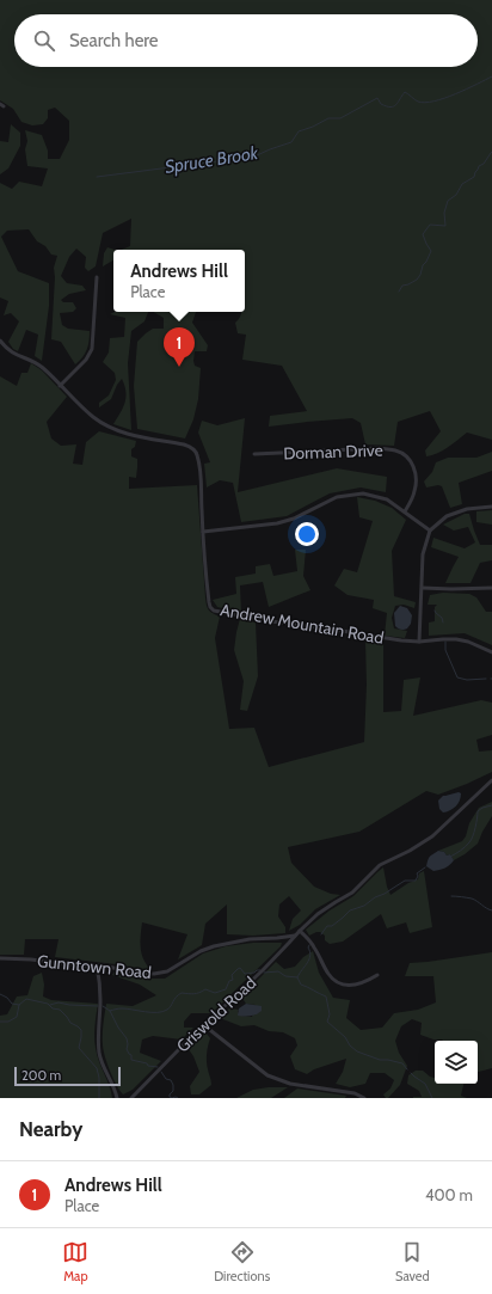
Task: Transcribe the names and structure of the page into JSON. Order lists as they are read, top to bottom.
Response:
{
  "streets": {
    "street": [
      "Dorman Drive",
      "Andrew Mountain Road",
      "Gunntown Road",
      "Griswold Road"
    ]
  },
  "crossings": [
    ["Gunntown Road", "Griswold Road"]
  ],
  "water": ["Spruce Brook"],
  "scale_bar": "200 m",
  "page": {
    "search": "Search here",
    "popup": ["Andrews Hill", "Place"],
    "pins": "1",
    "scale": "200 m",
    "heading": "Nearby",
    "list": [
      {
        "mark": "1",
        "name": "Andrews Hill",
        "note": "Place",
        "value": "400 m"
      }
    ],
    "nav": ["Map", "Directions", "Saved"]
  }
}
